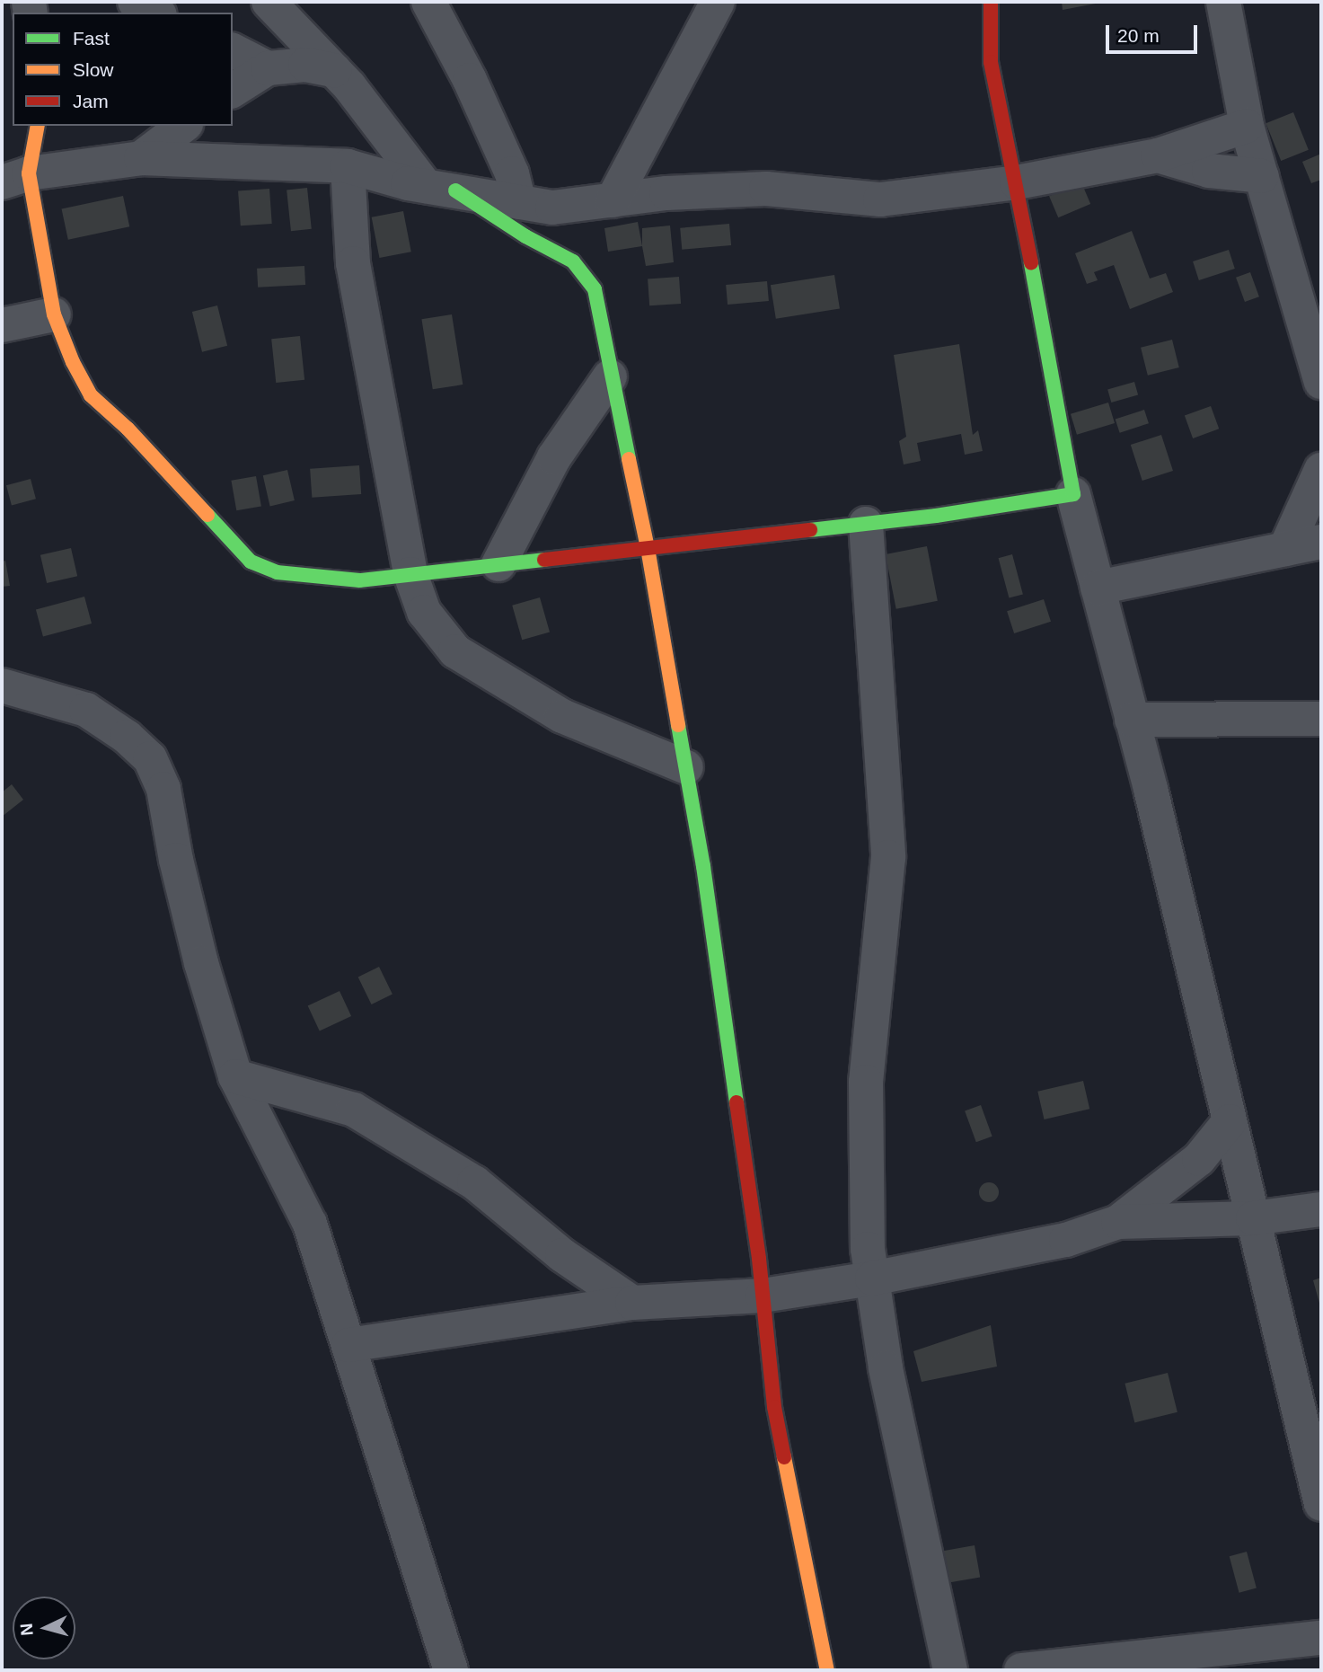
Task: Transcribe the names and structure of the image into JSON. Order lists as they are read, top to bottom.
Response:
{
  "legend": ["Fast", "Slow", "Jam"],
  "scale_bar": "20 m",
  "north": "left"
}
